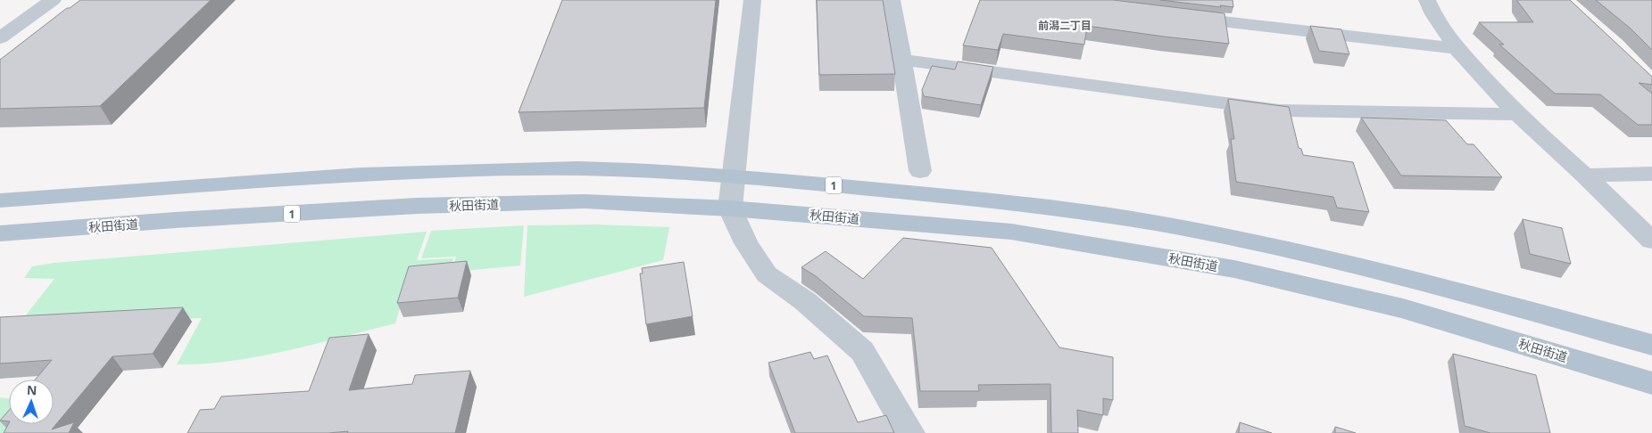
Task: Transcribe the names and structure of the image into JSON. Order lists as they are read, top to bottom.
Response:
{
  "streets": {
    "main road": ["1", "秋田街道"]
  },
  "districts": ["前潟二丁目"],
  "north": "top"
}
